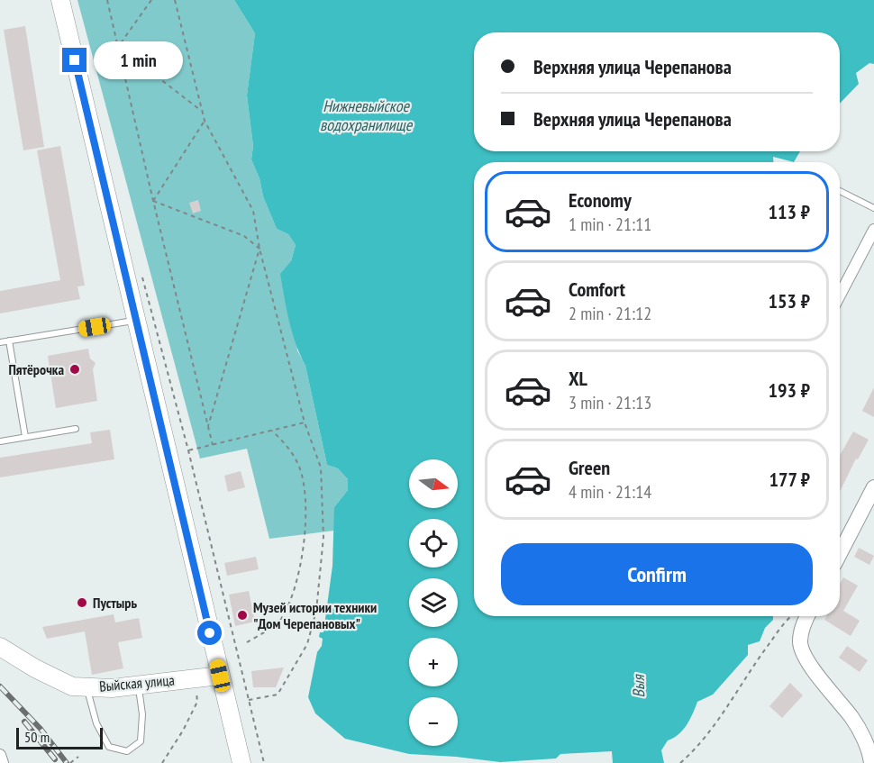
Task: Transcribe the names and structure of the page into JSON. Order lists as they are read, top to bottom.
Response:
{
  "streets": {
    "main road": ["Выйская улица"]
  },
  "water": ["Нижневыйское водохранилище", "Выя"],
  "places": ["Пятёрочка", "Пустырь", "Музей истории техники \"Дом Черепановых\""],
  "scale_bar": "50 m",
  "north": "right",
  "page": {
    "banner": ["Верхняя улица Черепанова", "Верхняя улица Черепанова"],
    "bubble": "1 min",
    "list": [
      {
        "name": "Economy",
        "note": "1 min · 21:11",
        "value": "113 ₽"
      },
      {
        "name": "Comfort",
        "note": "2 min · 21:12",
        "value": "153 ₽"
      },
      {
        "name": "XL",
        "note": "3 min · 21:13",
        "value": "193 ₽"
      },
      {
        "name": "Green",
        "note": "4 min · 21:14",
        "value": "177 ₽"
      }
    ],
    "map_buttons": ["+", "−"],
    "buttons": "Confirm",
    "scale": "50 m"
  }
}
